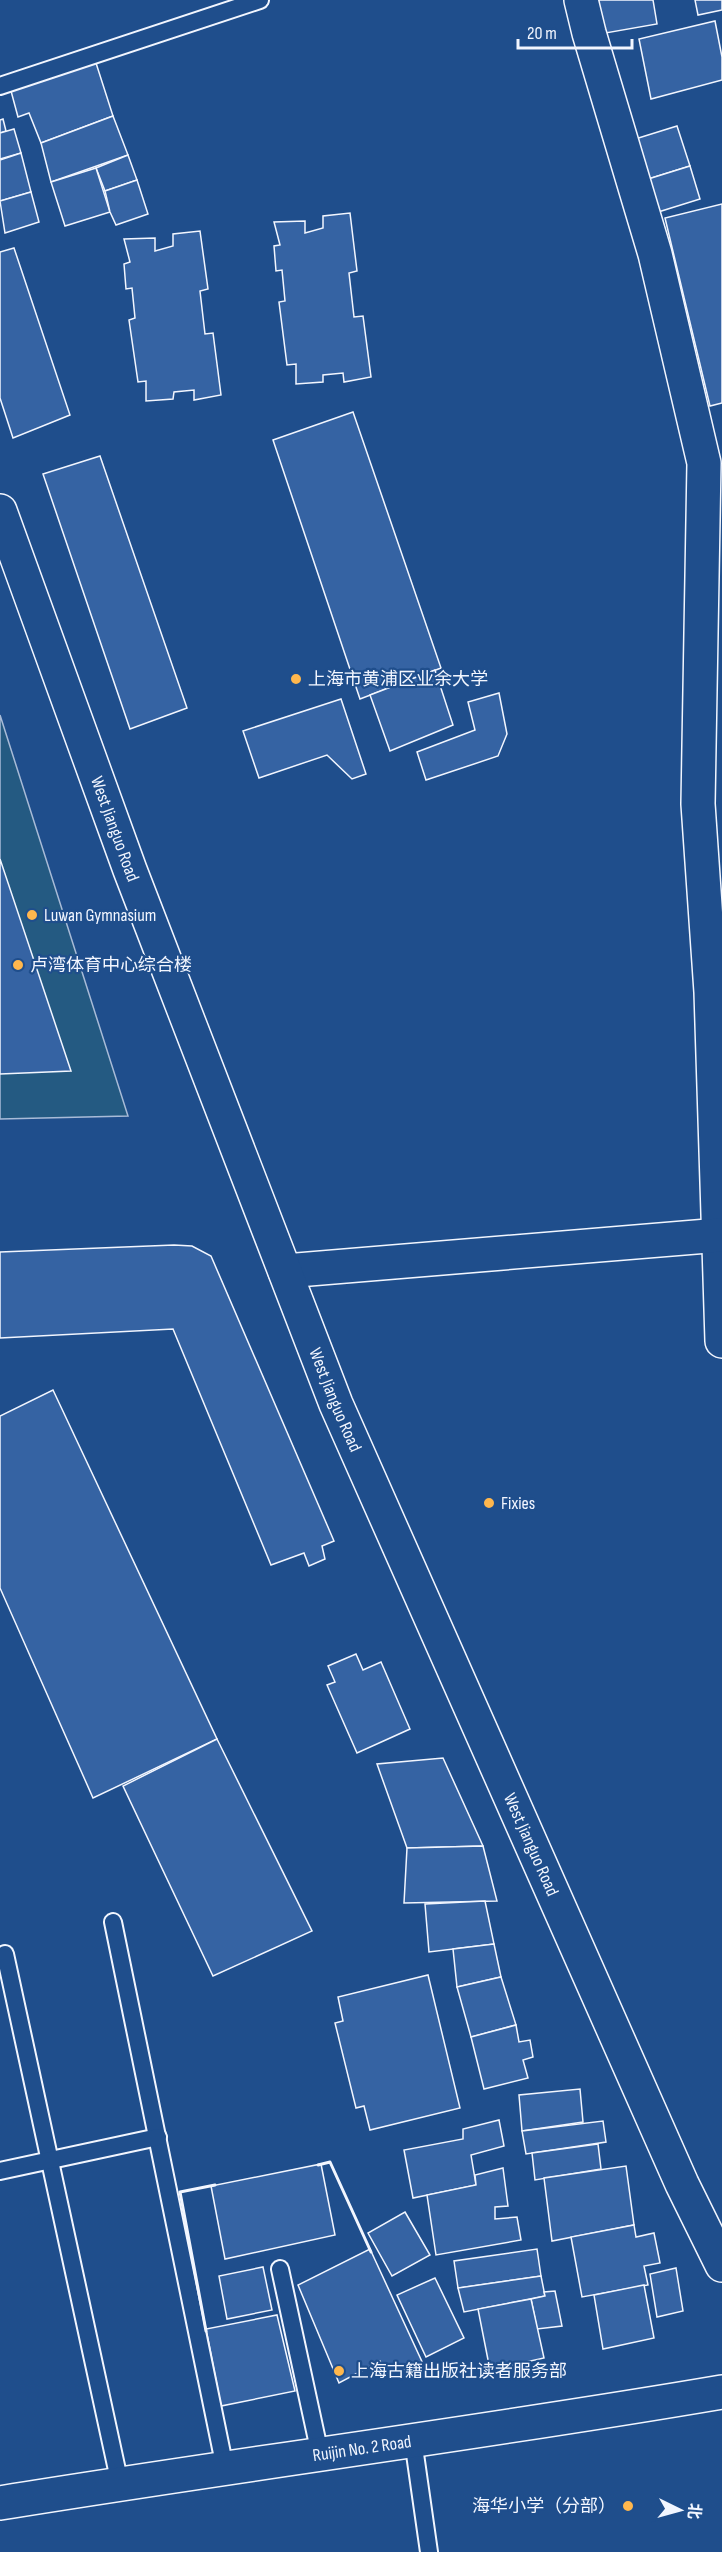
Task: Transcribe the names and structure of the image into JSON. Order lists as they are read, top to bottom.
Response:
{
  "streets": {
    "street": ["West Jianguo Road", "Ruijin No. 2 Road"]
  },
  "places": [
    "上海市黄浦区业余大学",
    "Luwan Gymnasium",
    "卢湾体育中心综合楼",
    "Fixies",
    "上海古籍出版社读者服务部",
    "海华小学（分部）"
  ],
  "scale_bar": "20 m",
  "north": "right"
}
